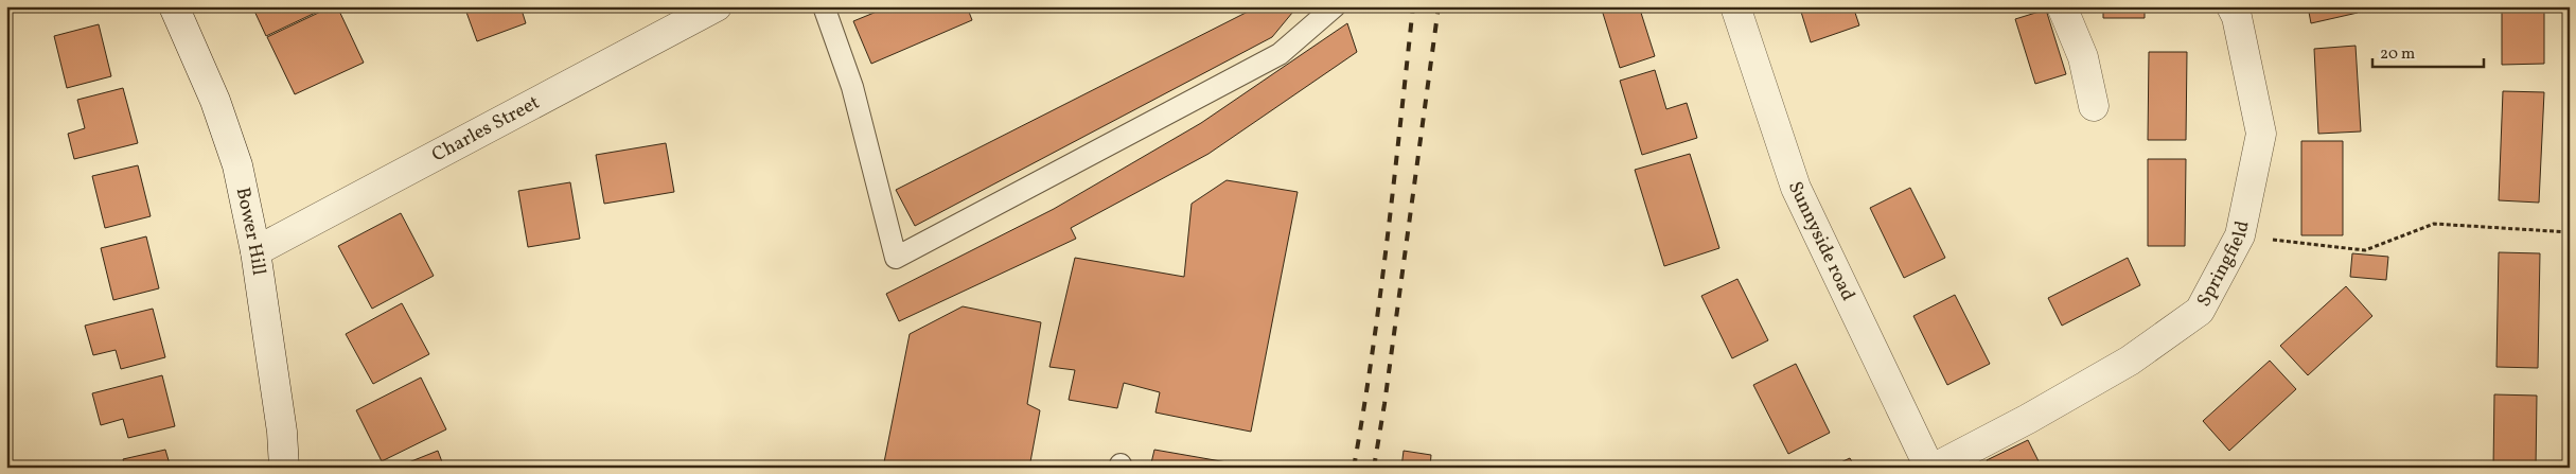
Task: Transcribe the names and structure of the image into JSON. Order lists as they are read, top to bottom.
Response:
{
  "streets": {
    "street": [
      "Charles Street",
      "Bower Hill",
      "Sunnyside road",
      "Springfield"
    ]
  },
  "crossings": [
    ["Charles Street", "Bower Hill"]
  ],
  "scale_bar": "20 m"
}
